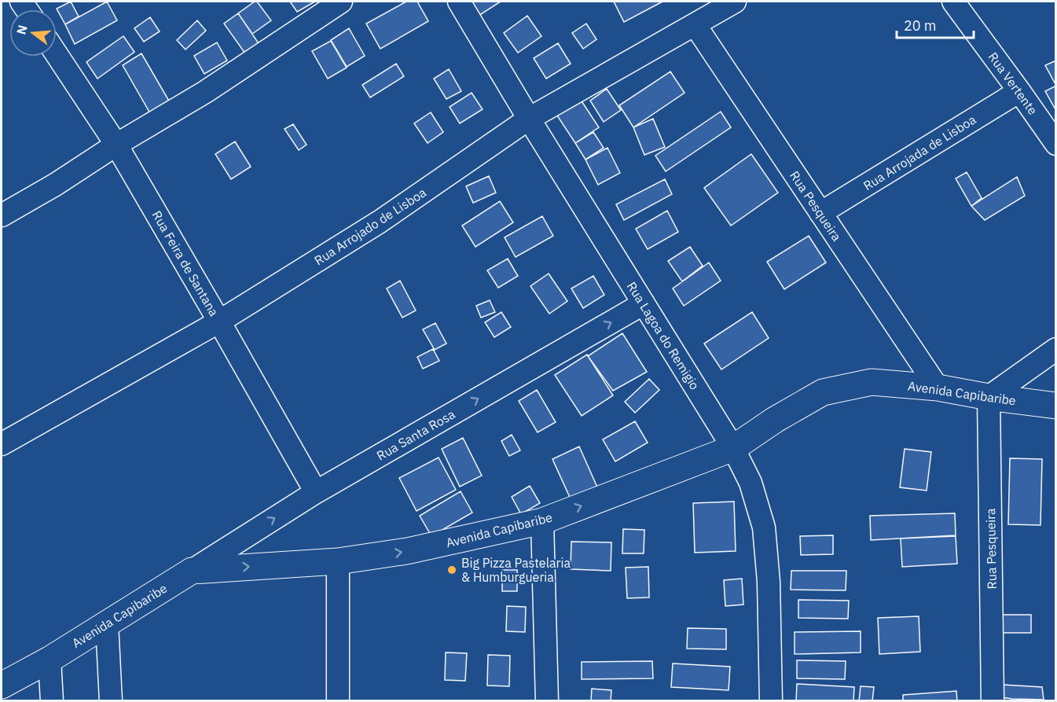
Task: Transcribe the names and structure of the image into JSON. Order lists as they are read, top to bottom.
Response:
{
  "streets": {
    "street": [
      "Rua Vertente",
      "Rua Arrojada de Lisboa",
      "Rua Pesqueira",
      "Rua Arrojado de Lisboa",
      "Rua Feira de Santana",
      "Rua Lagoa do Remigio",
      "Avenida Capibaribe",
      "Rua Santa Rosa"
    ]
  },
  "crossings": [
    ["Rua Vertente", "Rua Arrojada de Lisboa"],
    ["Rua Arrojada de Lisboa", "Rua Pesqueira"],
    ["Rua Pesqueira", "Rua Arrojado de Lisboa"],
    ["Rua Pesqueira", "Avenida Capibaribe"],
    ["Rua Arrojado de Lisboa", "Rua Feira de Santana"],
    ["Rua Arrojado de Lisboa", "Rua Lagoa do Remigio"],
    ["Rua Feira de Santana", "Rua Santa Rosa"],
    ["Rua Lagoa do Remigio", "Avenida Capibaribe"],
    ["Rua Lagoa do Remigio", "Rua Santa Rosa"],
    ["Avenida Capibaribe", "Rua Santa Rosa"]
  ],
  "one_way": ["Avenida Capibaribe", "Rua Santa Rosa"],
  "places": ["Big Pizza Pastelaria & Humburgueria"],
  "scale_bar": "20 m",
  "north": "left"
}
